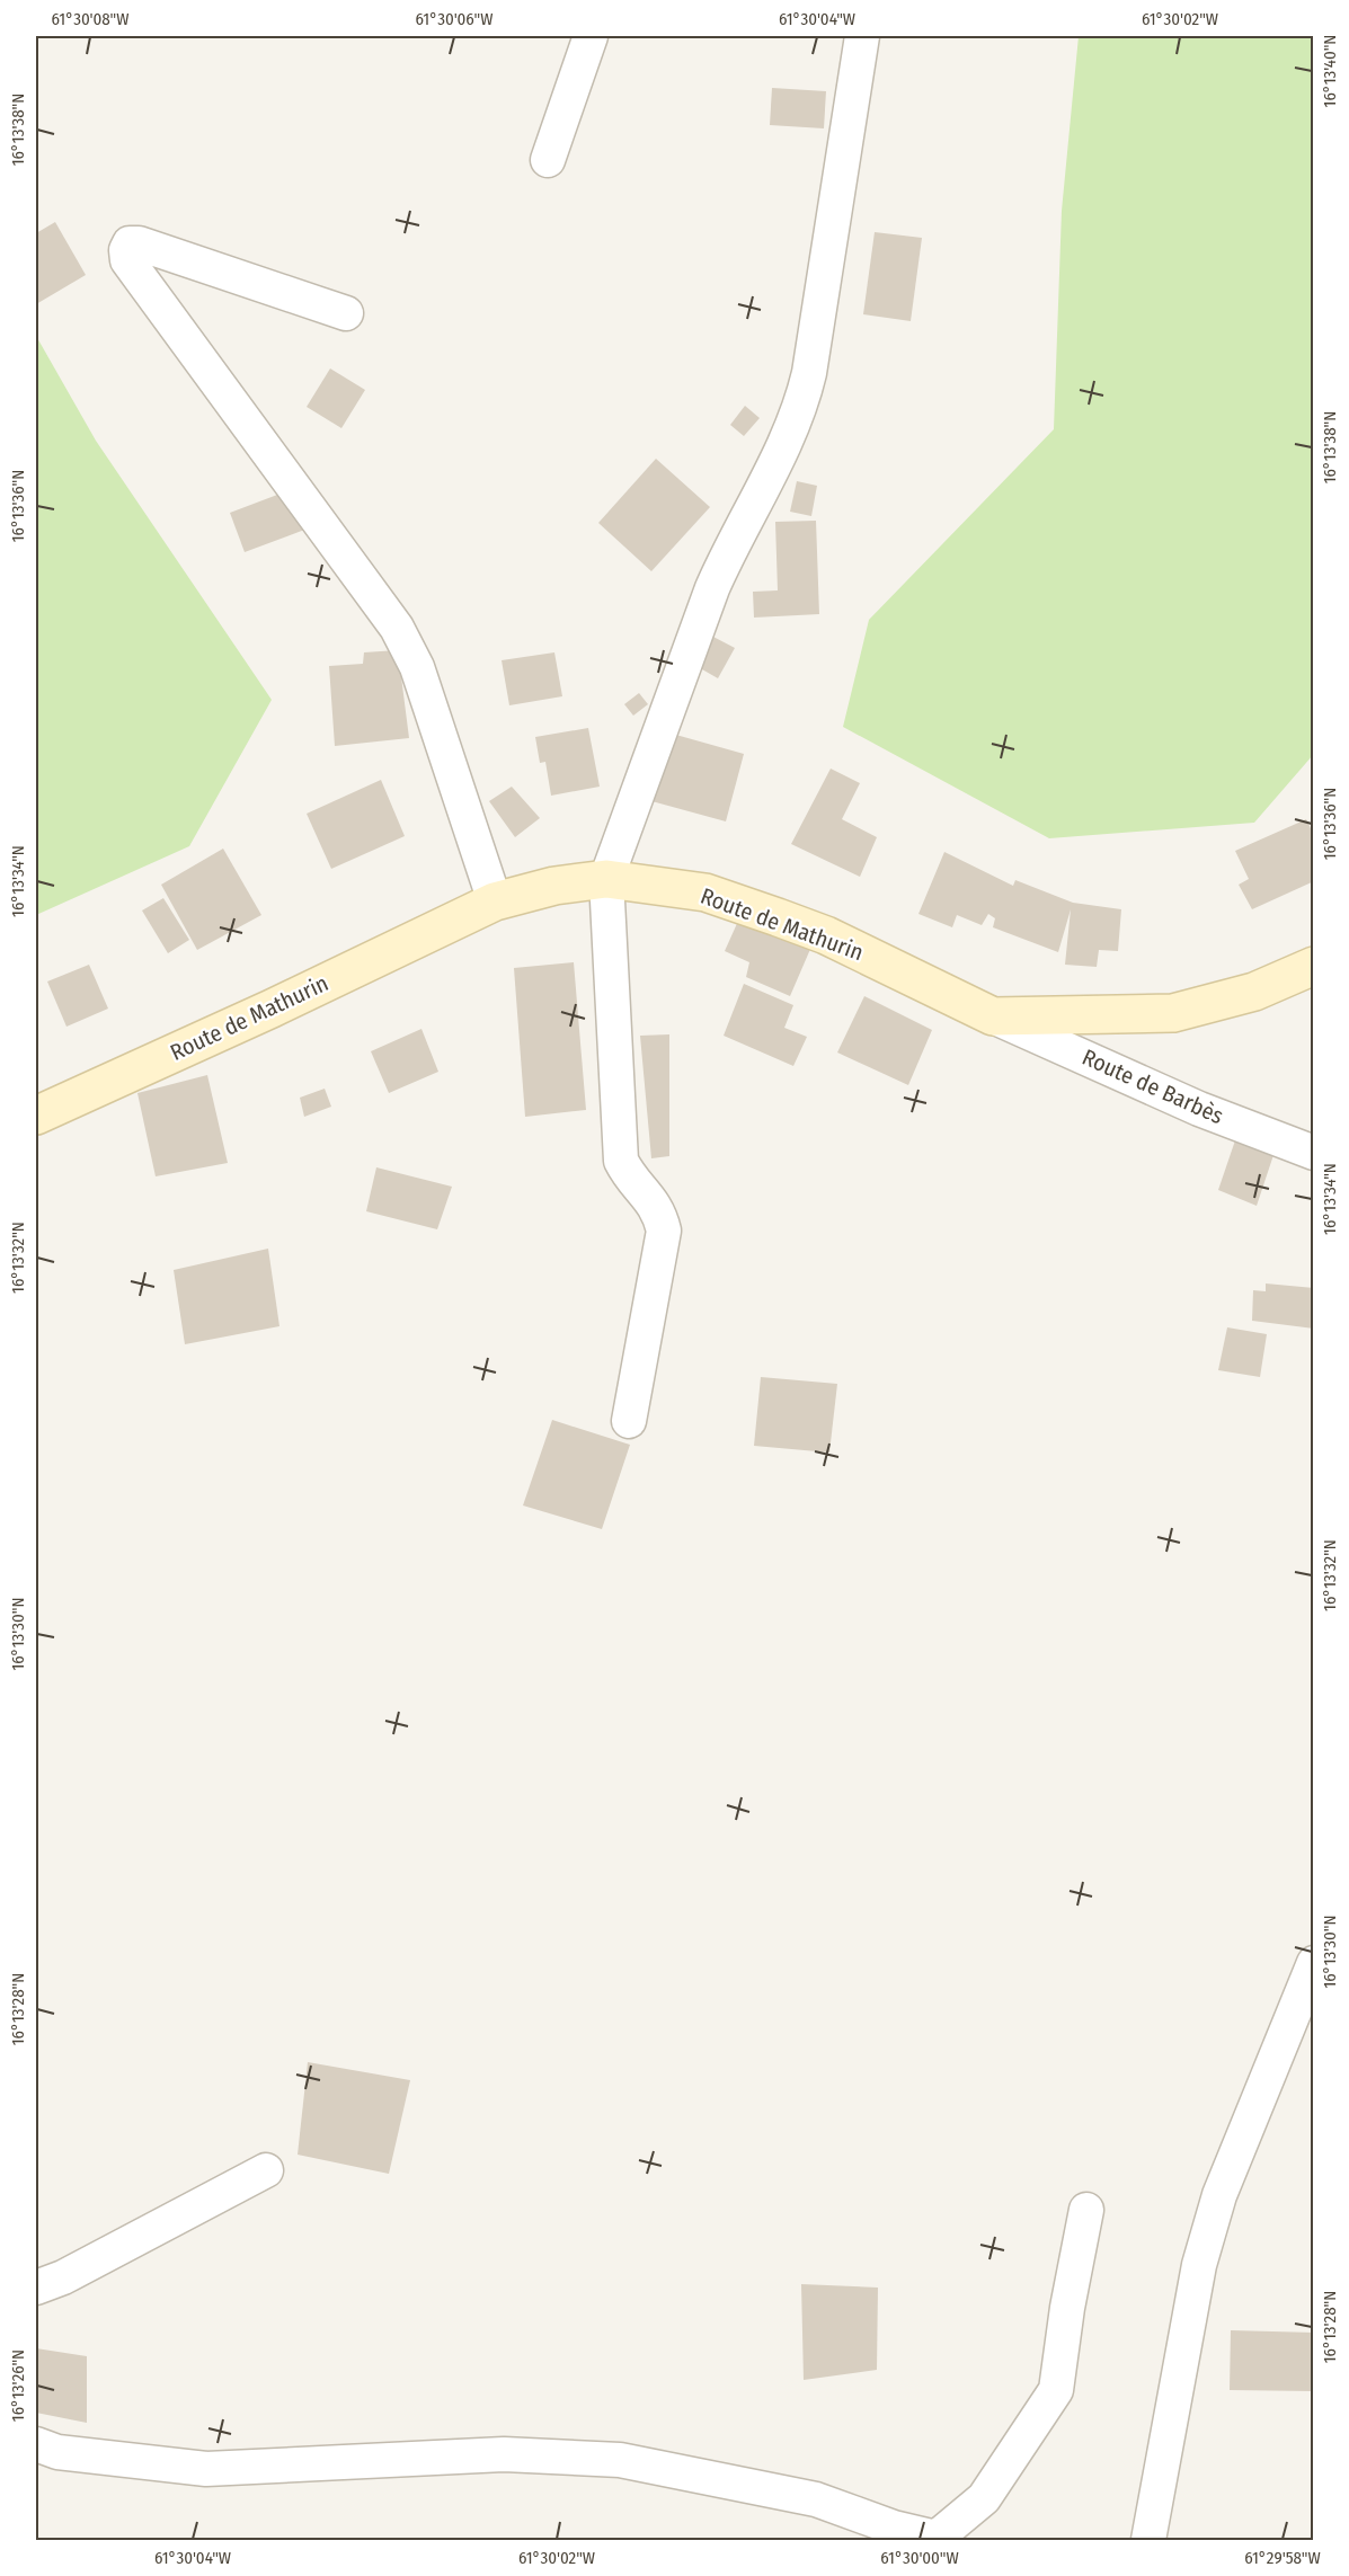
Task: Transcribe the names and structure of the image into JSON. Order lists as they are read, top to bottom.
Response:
{
  "streets": {
    "street": ["Route de Mathurin", "Route de Barbès"]
  },
  "crossings": [
    ["Route de Mathurin", "Route de Barbès"]
  ],
  "coordinates": [
    "61°30'08\"W",
    "61°30'06\"W",
    "61°30'04\"W",
    "61°30'02\"W",
    "16°13'40\"N",
    "16°13'38\"N",
    "16°13'36\"N",
    "16°13'34\"N",
    "16°13'32\"N",
    "16°13'30\"N",
    "16°13'28\"N",
    "16°13'26\"N",
    "61°30'00\"W",
    "61°29'58\"W"
  ]
}
